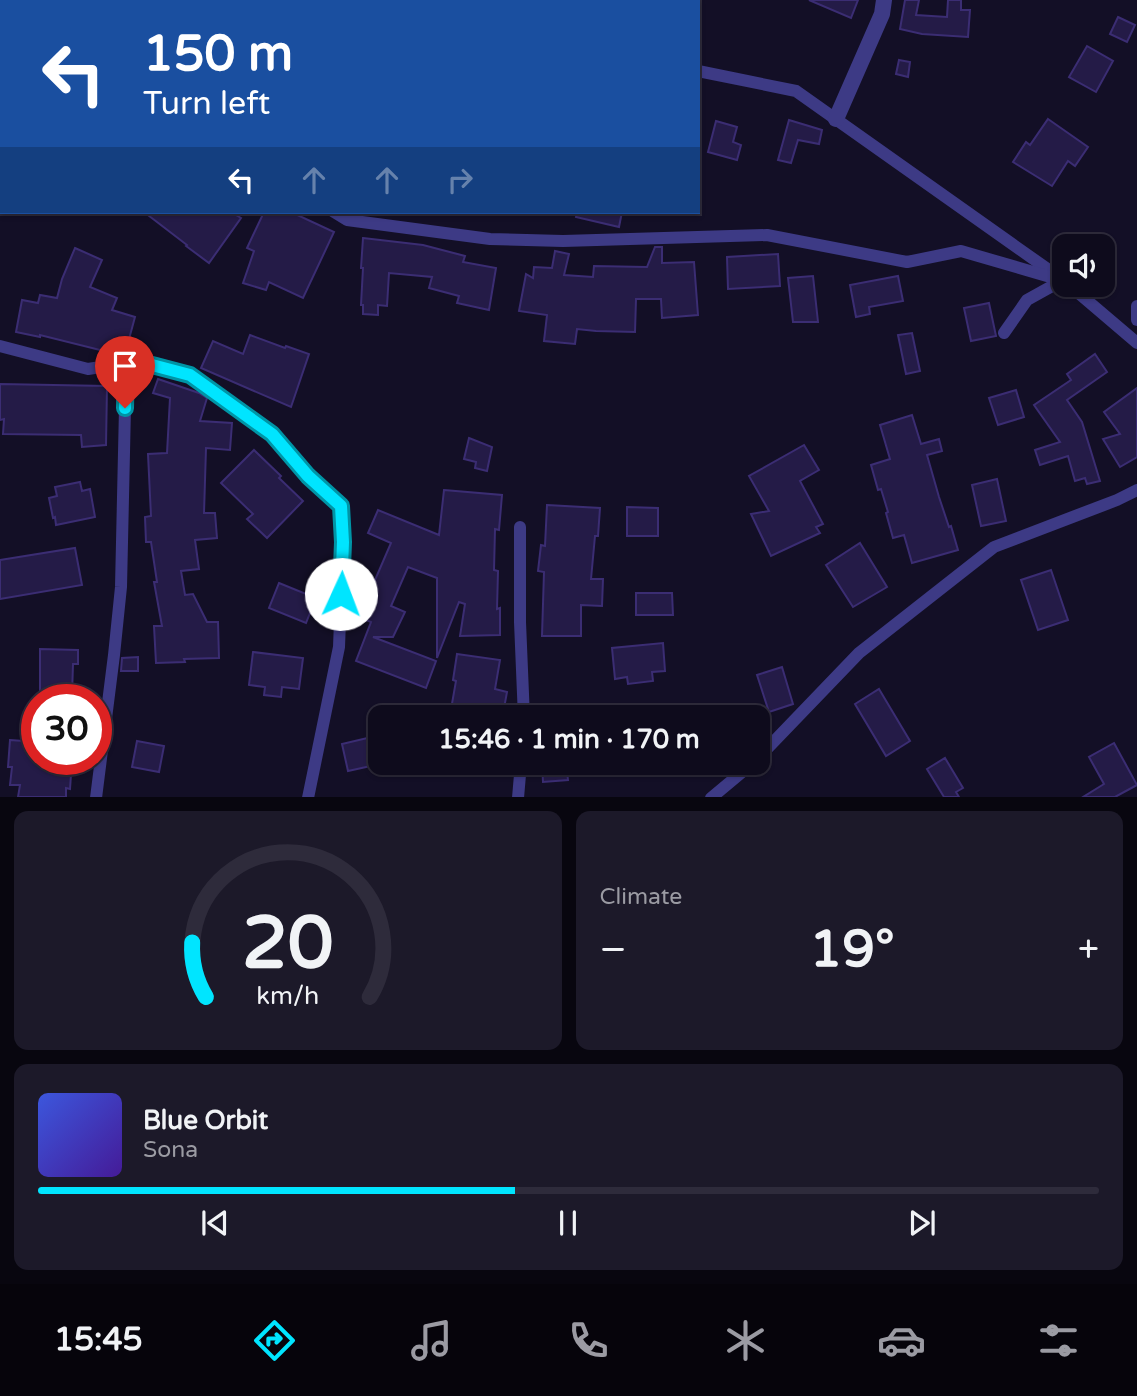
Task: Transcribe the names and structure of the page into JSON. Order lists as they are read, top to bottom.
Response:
{
  "page": {
    "turn": ["150 m", "Turn left"],
    "limit": "30",
    "trip": "15:46 · 1 min · 170 m",
    "tile": "Climate",
    "heat": ["−", "19°", "+"],
    "song": ["Blue Orbit", "Sona"],
    "tabs": "15:45",
    "gauge": ["20", "km/h"]
  }
}
